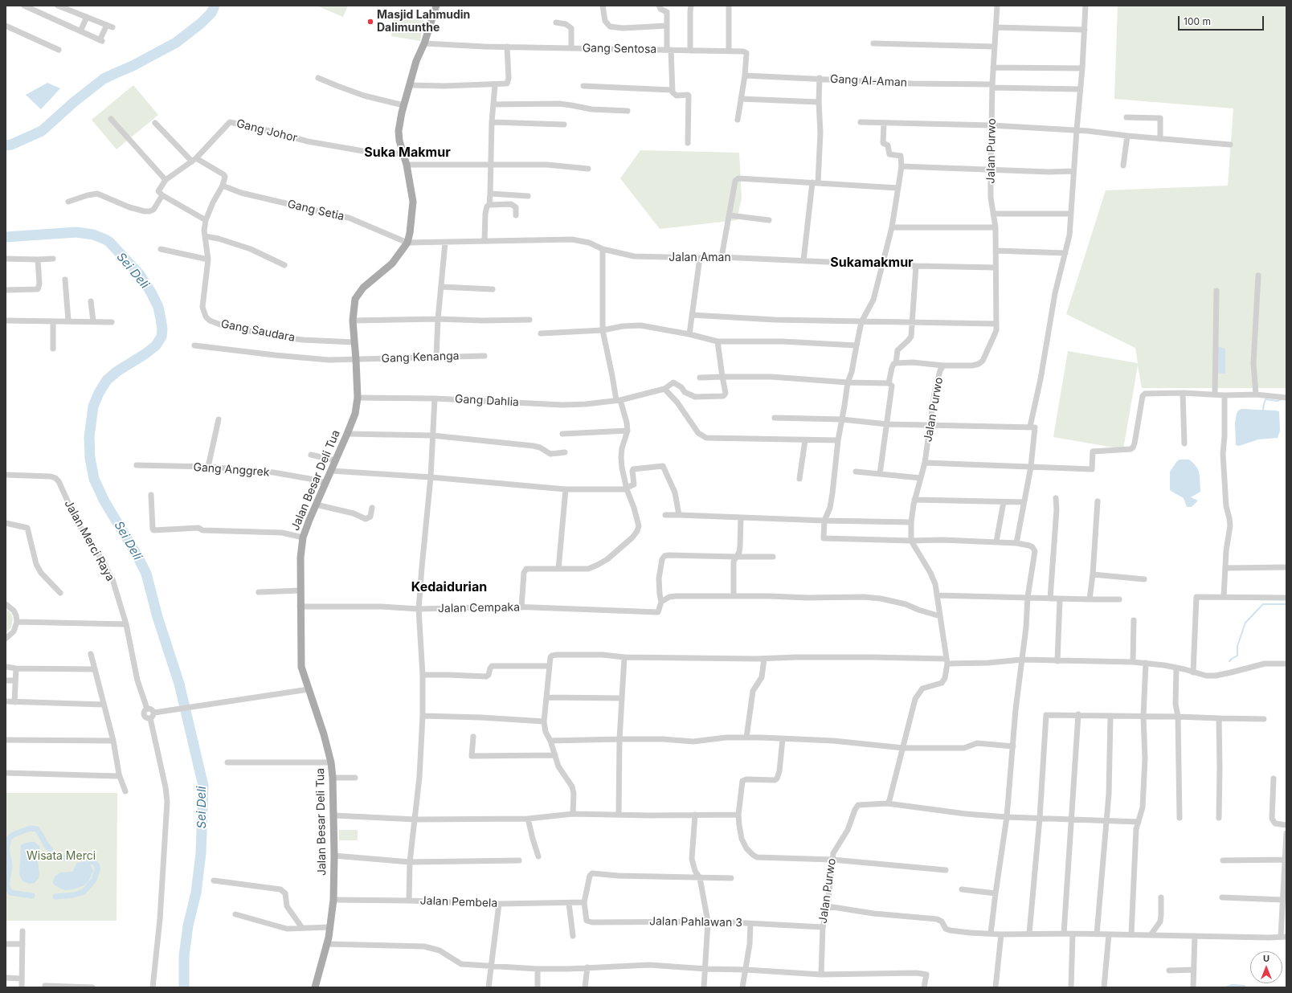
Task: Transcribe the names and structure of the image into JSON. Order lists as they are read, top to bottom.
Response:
{
  "streets": {
    "main road": ["Jalan Besar Deli Tua"],
    "street": [
      "Gang Sentosa",
      "Gang Al-Aman",
      "Gang Johor",
      "Jalan Purwo",
      "Gang Setia",
      "Jalan Aman",
      "Gang Saudara",
      "Gang Kenanga",
      "Gang Dahlia",
      "Gang Anggrek",
      "Jalan Merci Raya",
      "Jalan Cempaka",
      "Jalan Pembela",
      "Jalan Pahlawan 3"
    ]
  },
  "crossings": [
    ["Gang Sentosa", "Gang Al-Aman"],
    ["Gang Sentosa", "Jalan Besar Deli Tua"],
    ["Gang Al-Aman", "Jalan Purwo"],
    ["Gang Johor", "Jalan Besar Deli Tua"],
    ["Jalan Purwo", "Jalan Aman"],
    ["Jalan Purwo", "Jalan Pahlawan 3"],
    ["Gang Setia", "Jalan Aman"],
    ["Gang Setia", "Gang Saudara"],
    ["Gang Setia", "Jalan Besar Deli Tua"],
    ["Jalan Aman", "Jalan Besar Deli Tua"],
    ["Gang Saudara", "Jalan Besar Deli Tua"],
    ["Gang Kenanga", "Jalan Besar Deli Tua"],
    ["Gang Dahlia", "Jalan Besar Deli Tua"],
    ["Gang Anggrek", "Jalan Besar Deli Tua"],
    ["Jalan Besar Deli Tua", "Jalan Cempaka"],
    ["Jalan Besar Deli Tua", "Jalan Pembela"],
    ["Jalan Pembela", "Jalan Pahlawan 3"]
  ],
  "districts": ["Suka Makmur", "Sukamakmur", "Kedaidurian"],
  "water": ["Sei Deli"],
  "parks": ["Wisata Merci"],
  "places": ["Masjid Lahmudin Dalimunthe"],
  "scale_bar": "100 m",
  "north": "top"
}
